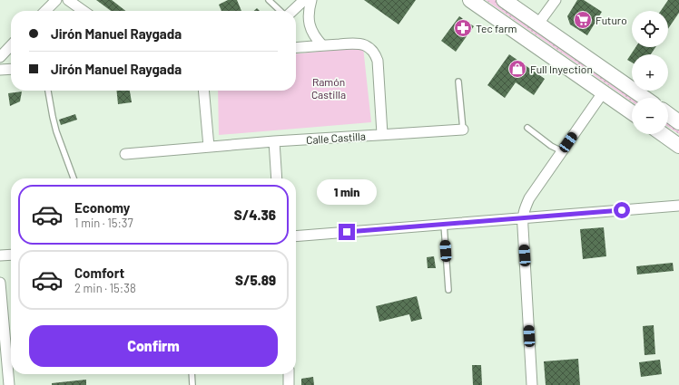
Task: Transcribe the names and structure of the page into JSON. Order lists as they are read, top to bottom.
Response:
{
  "streets": {
    "street": ["Calle Castilla"]
  },
  "parks": ["Ramón Castilla"],
  "places": {
    "supermarket": ["Futuro"],
    "pharmacy": ["Tec farm"],
    "shop": ["Full Inyection"]
  },
  "page": {
    "map_buttons": ["+", "−"],
    "banner": ["Jirón Manuel Raygada", "Jirón Manuel Raygada"],
    "bubble": "1 min",
    "list": [
      {
        "name": "Economy",
        "note": "1 min · 15:37",
        "value": "S/4.36"
      },
      {
        "name": "Comfort",
        "note": "2 min · 15:38",
        "value": "S/5.89"
      }
    ],
    "buttons": "Confirm"
  }
}
